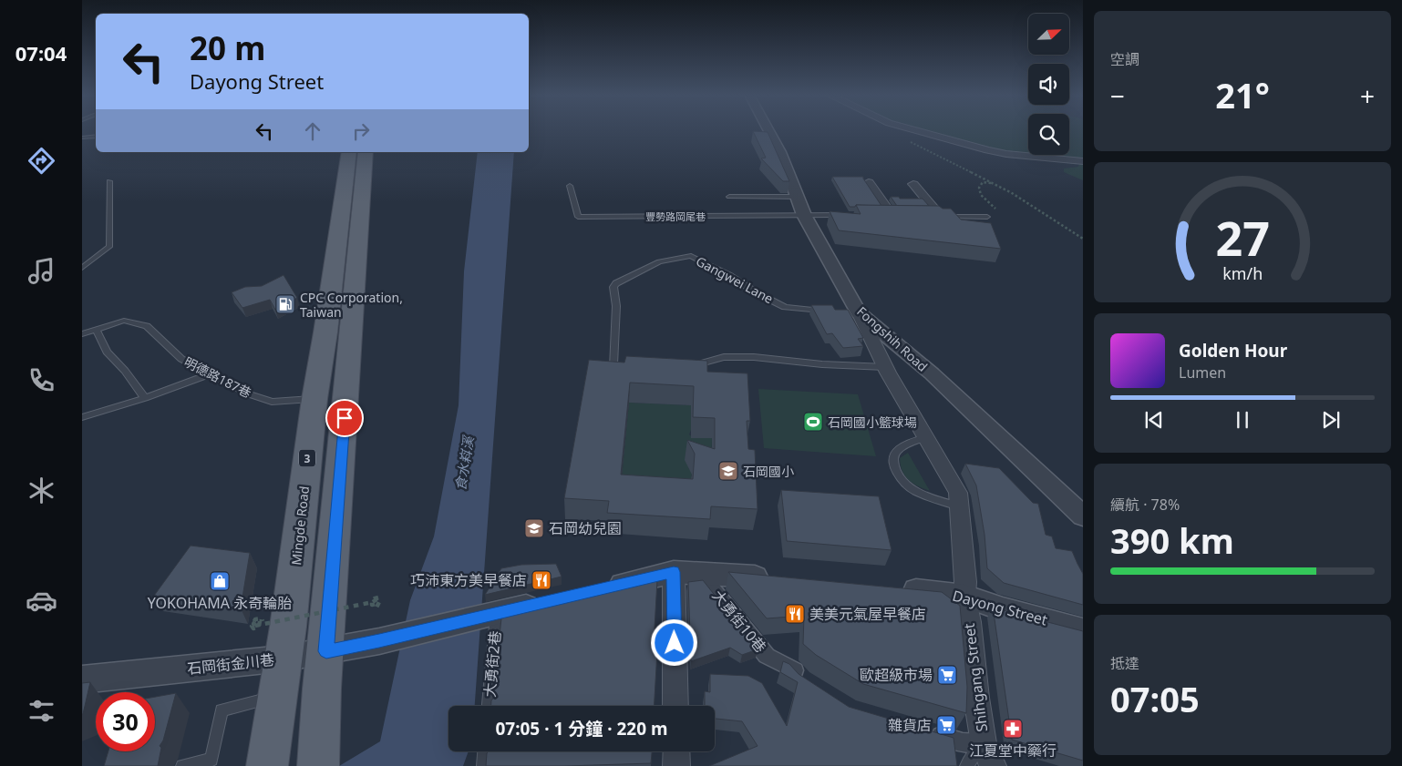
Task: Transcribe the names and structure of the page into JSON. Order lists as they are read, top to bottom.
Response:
{
  "streets": {
    "main road": ["3", "Mingde Road"],
    "street": [
      "Fongshih Road",
      "Dayong Street",
      "大勇街10巷",
      "石岡街金川巷",
      "Shihgang Street"
    ],
    "lane": [
      "豐勢路岡尾巷",
      "Gangwei Lane",
      "明德路187巷",
      "大勇街2巷"
    ]
  },
  "crossings": [
    ["豐勢路岡尾巷", "Fongshih Road"],
    ["Fongshih Road", "Shihgang Street"],
    ["明德路187巷", "Mingde Road"],
    ["Mingde Road", "石岡街金川巷"],
    ["Dayong Street", "Shihgang Street"],
    ["石岡街金川巷", "大勇街2巷"]
  ],
  "water": ["食水嵙溪"],
  "places": {
    "fuel station": ["CPC Corporation, Taiwan"],
    "sports": ["石岡國小籃球場"],
    "school or university": ["石岡國小", "石岡幼兒園"],
    "restaurant": ["巧沛東方美早餐店", "美美元氣屋早餐店"],
    "shop": ["YOKOHAMA 永奇輪胎"],
    "supermarket": ["歐超級市場", "雜貨店"],
    "pharmacy": ["江夏堂中藥行"]
  },
  "north": "top right",
  "page": {
    "tabs": "07:04",
    "tile": [
      "空調",
      ["續航 · 78%", "390 km"],
      ["抵達", "07:05"]
    ],
    "turn": ["20 m", "Dayong Street"],
    "heat": ["−", "21°", "+"],
    "song": ["Golden Hour", "Lumen"],
    "limit": "30",
    "trip": "07:05 · 1 分鐘 · 220 m",
    "gauge": ["27", "km/h"]
  }
}
